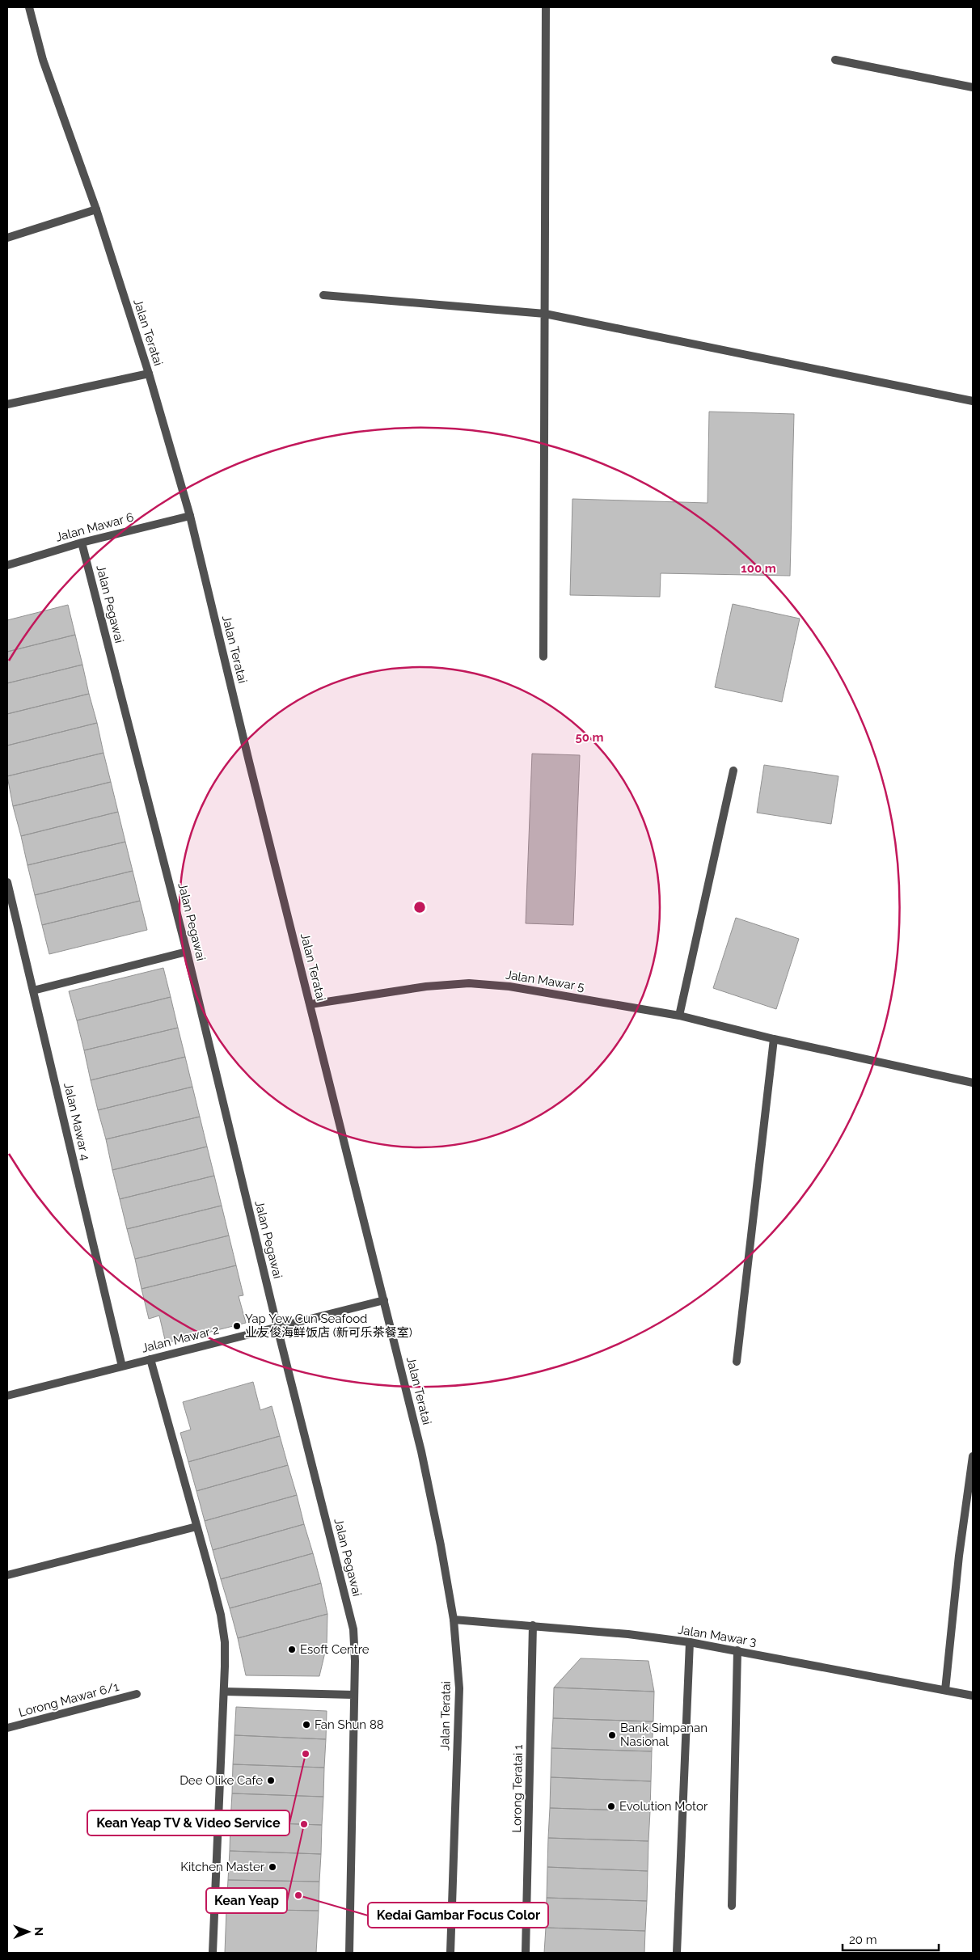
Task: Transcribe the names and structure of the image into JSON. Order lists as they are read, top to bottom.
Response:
{
  "streets": {
    "street": [
      "Jalan Teratai",
      "Jalan Mawar 6",
      "Jalan Pegawai",
      "Jalan Mawar 5",
      "Jalan Mawar 4",
      "Jalan Mawar 2",
      "Jalan Mawar 3",
      "Lorong Mawar 6/1",
      "Lorong Teratai 1"
    ]
  },
  "crossings": [
    ["Jalan Teratai", "Jalan Mawar 6"],
    ["Jalan Teratai", "Jalan Mawar 5"],
    ["Jalan Teratai", "Jalan Mawar 2"],
    ["Jalan Teratai", "Jalan Mawar 3"],
    ["Jalan Mawar 6", "Jalan Pegawai"],
    ["Jalan Pegawai", "Jalan Mawar 2"],
    ["Jalan Mawar 4", "Jalan Mawar 2"],
    ["Jalan Mawar 3", "Lorong Teratai 1"]
  ],
  "places": [
    "Yap Yew Cun Seafood 业友俊海鲜饭店 (新可乐茶餐室)",
    "Esoft Centre",
    "Fan Shun 88",
    "Bank Simpanan Nasional",
    "Kean Yeap TV & Video Service",
    "Dee Olike Cafe",
    "Evolution Motor",
    "Kean Yeap",
    "Kitchen Master",
    "Kedai Gambar Focus Color"
  ],
  "scale_bar": "20 m",
  "north": "right",
  "rings": ["100 m", "50 m"]
}
